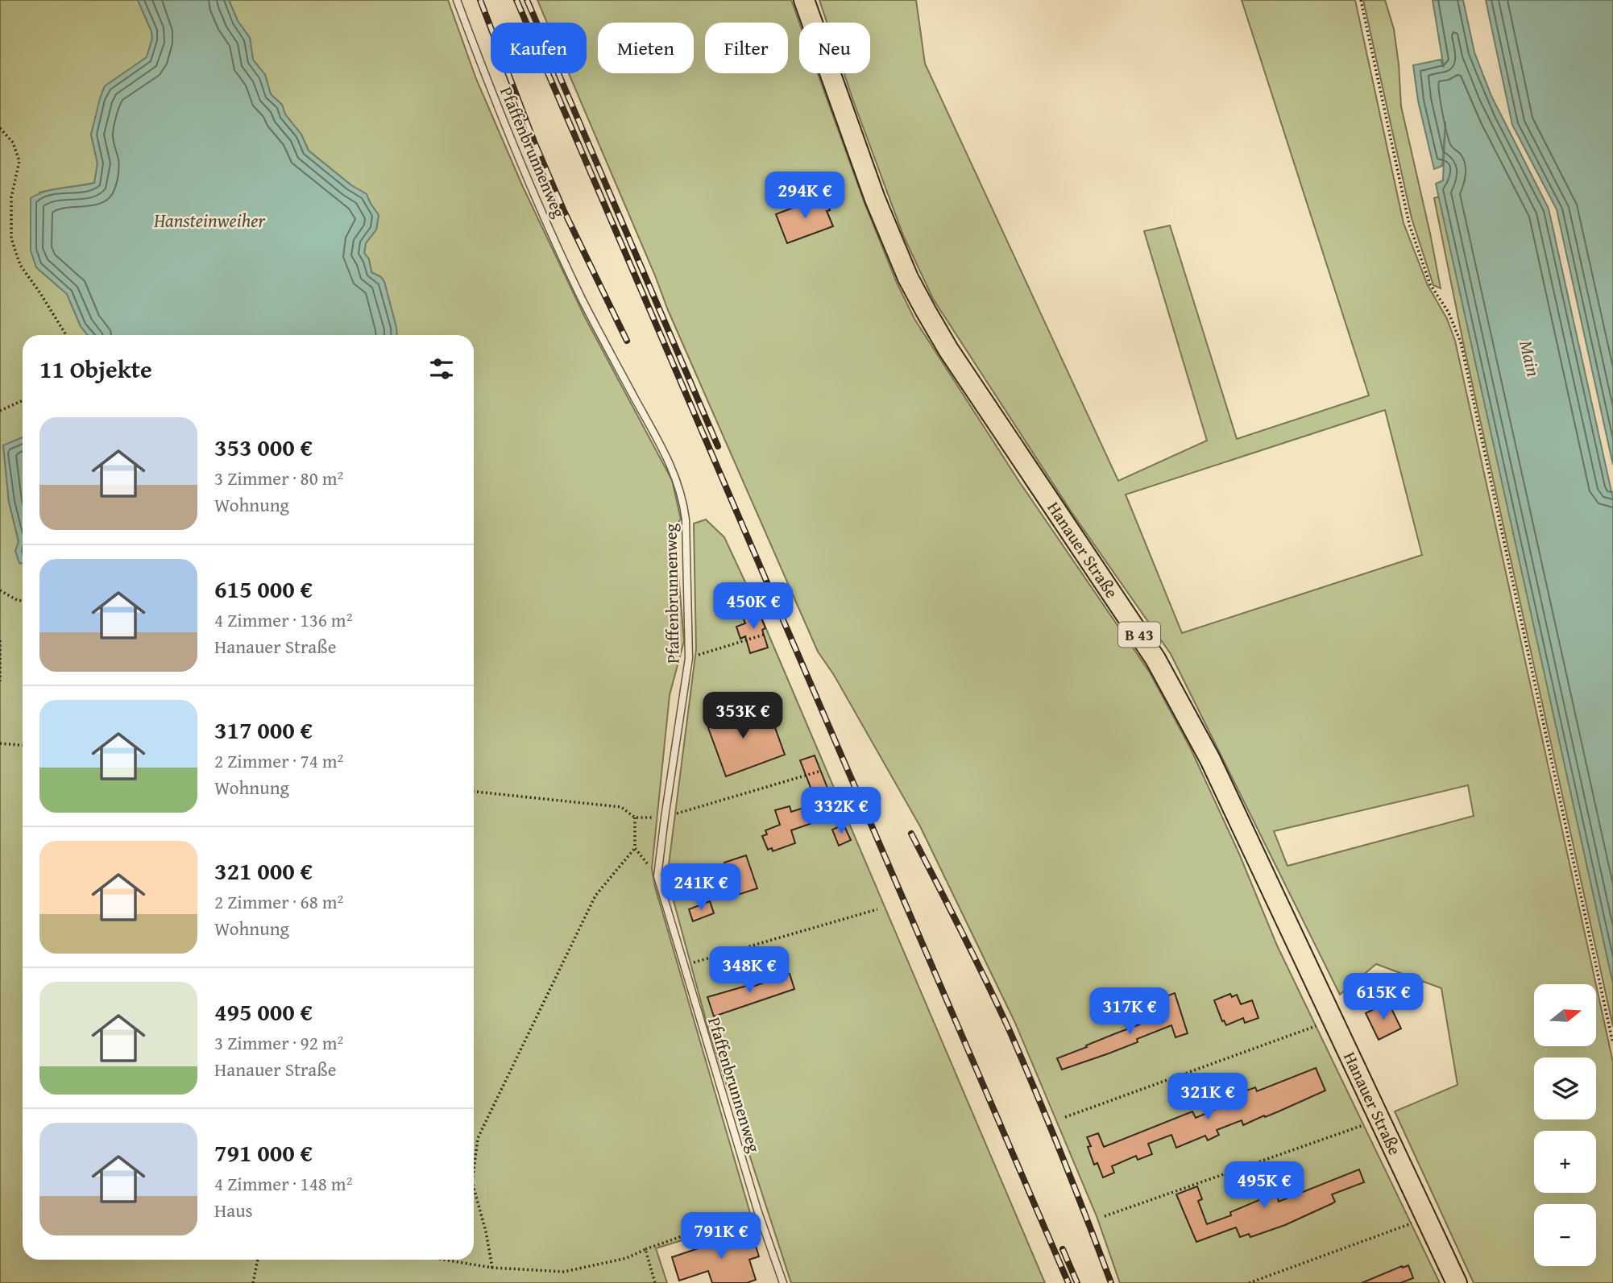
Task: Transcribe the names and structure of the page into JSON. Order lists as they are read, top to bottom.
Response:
{
  "streets": {
    "main road": ["Hanauer Straße", "B 43"],
    "lane": ["Pfaffenbrunnenweg"]
  },
  "water": ["Hansteinweiher", "Main"],
  "north": "right",
  "page": {
    "chip": [
      "Kaufen",
      "Mieten",
      "Filter",
      "Neu"
    ],
    "price": [
      "294K €",
      "450K €",
      "353K €",
      "332K €",
      "241K €",
      "348K €",
      "615K €",
      "317K €",
      "321K €",
      "495K €",
      "791K €"
    ],
    "heading": "11 Objekte",
    "list": [
      {
        "name": "353 000 €",
        "note": "3 Zimmer · 80 m² · Wohnung"
      },
      {
        "name": "615 000 €",
        "note": "4 Zimmer · 136 m² · Hanauer Straße"
      },
      {
        "name": "317 000 €",
        "note": "2 Zimmer · 74 m² · Wohnung"
      },
      {
        "name": "321 000 €",
        "note": "2 Zimmer · 68 m² · Wohnung"
      },
      {
        "name": "495 000 €",
        "note": "3 Zimmer · 92 m² · Hanauer Straße"
      },
      {
        "name": "791 000 €",
        "note": "4 Zimmer · 148 m² · Haus"
      }
    ],
    "map_buttons": ["+", "−"]
  }
}
